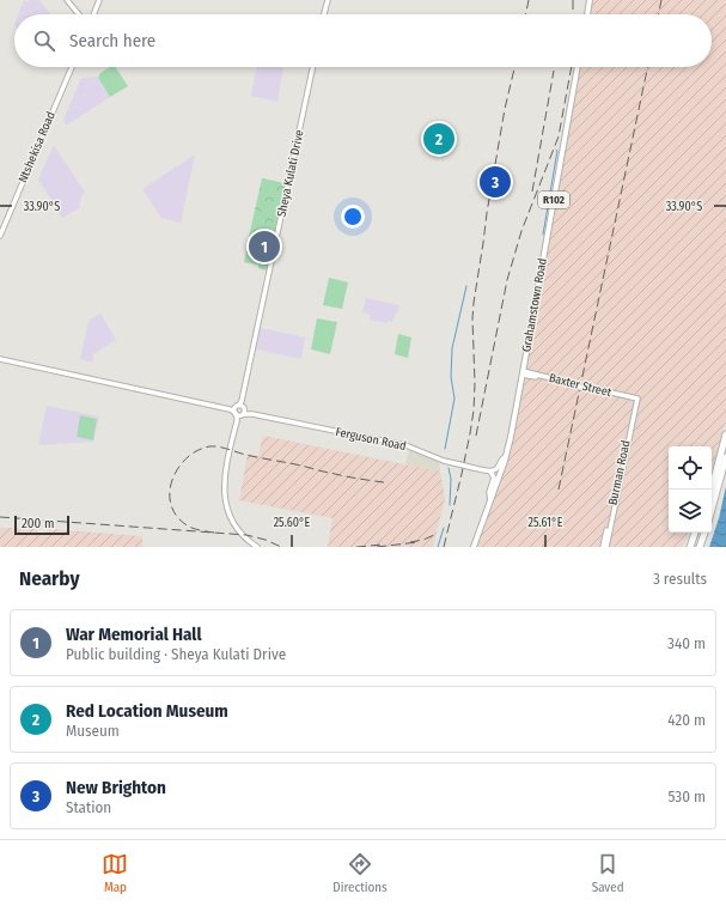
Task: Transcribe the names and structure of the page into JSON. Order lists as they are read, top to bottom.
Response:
{
  "streets": {
    "main road": ["R102", "Grahamstown Road"],
    "street": [
      "Ntshekisa Road",
      "Sheya Kulati Drive",
      "Baxter Street",
      "Ferguson Road",
      "Burman Road"
    ]
  },
  "crossings": [
    ["Sheya Kulati Drive", "Ferguson Road"],
    ["Grahamstown Road", "Baxter Street"],
    ["Baxter Street", "Burman Road"]
  ],
  "scale_bar": "200 m",
  "page": {
    "search": "Search here",
    "pins": ["2", "3", "1"],
    "scale": "200 m",
    "heading": ["Nearby", "3 results"],
    "list": [
      {
        "mark": "1",
        "name": "War Memorial Hall",
        "note": "Public building · Sheya Kulati Drive",
        "value": "340 m"
      },
      {
        "mark": "2",
        "name": "Red Location Museum",
        "note": "Museum",
        "value": "420 m"
      },
      {
        "mark": "3",
        "name": "New Brighton",
        "note": "Station",
        "value": "530 m"
      }
    ],
    "nav": ["Map", "Directions", "Saved"]
  },
  "coordinates": ["33.90°S", "25.60°E", "25.61°E"]
}
